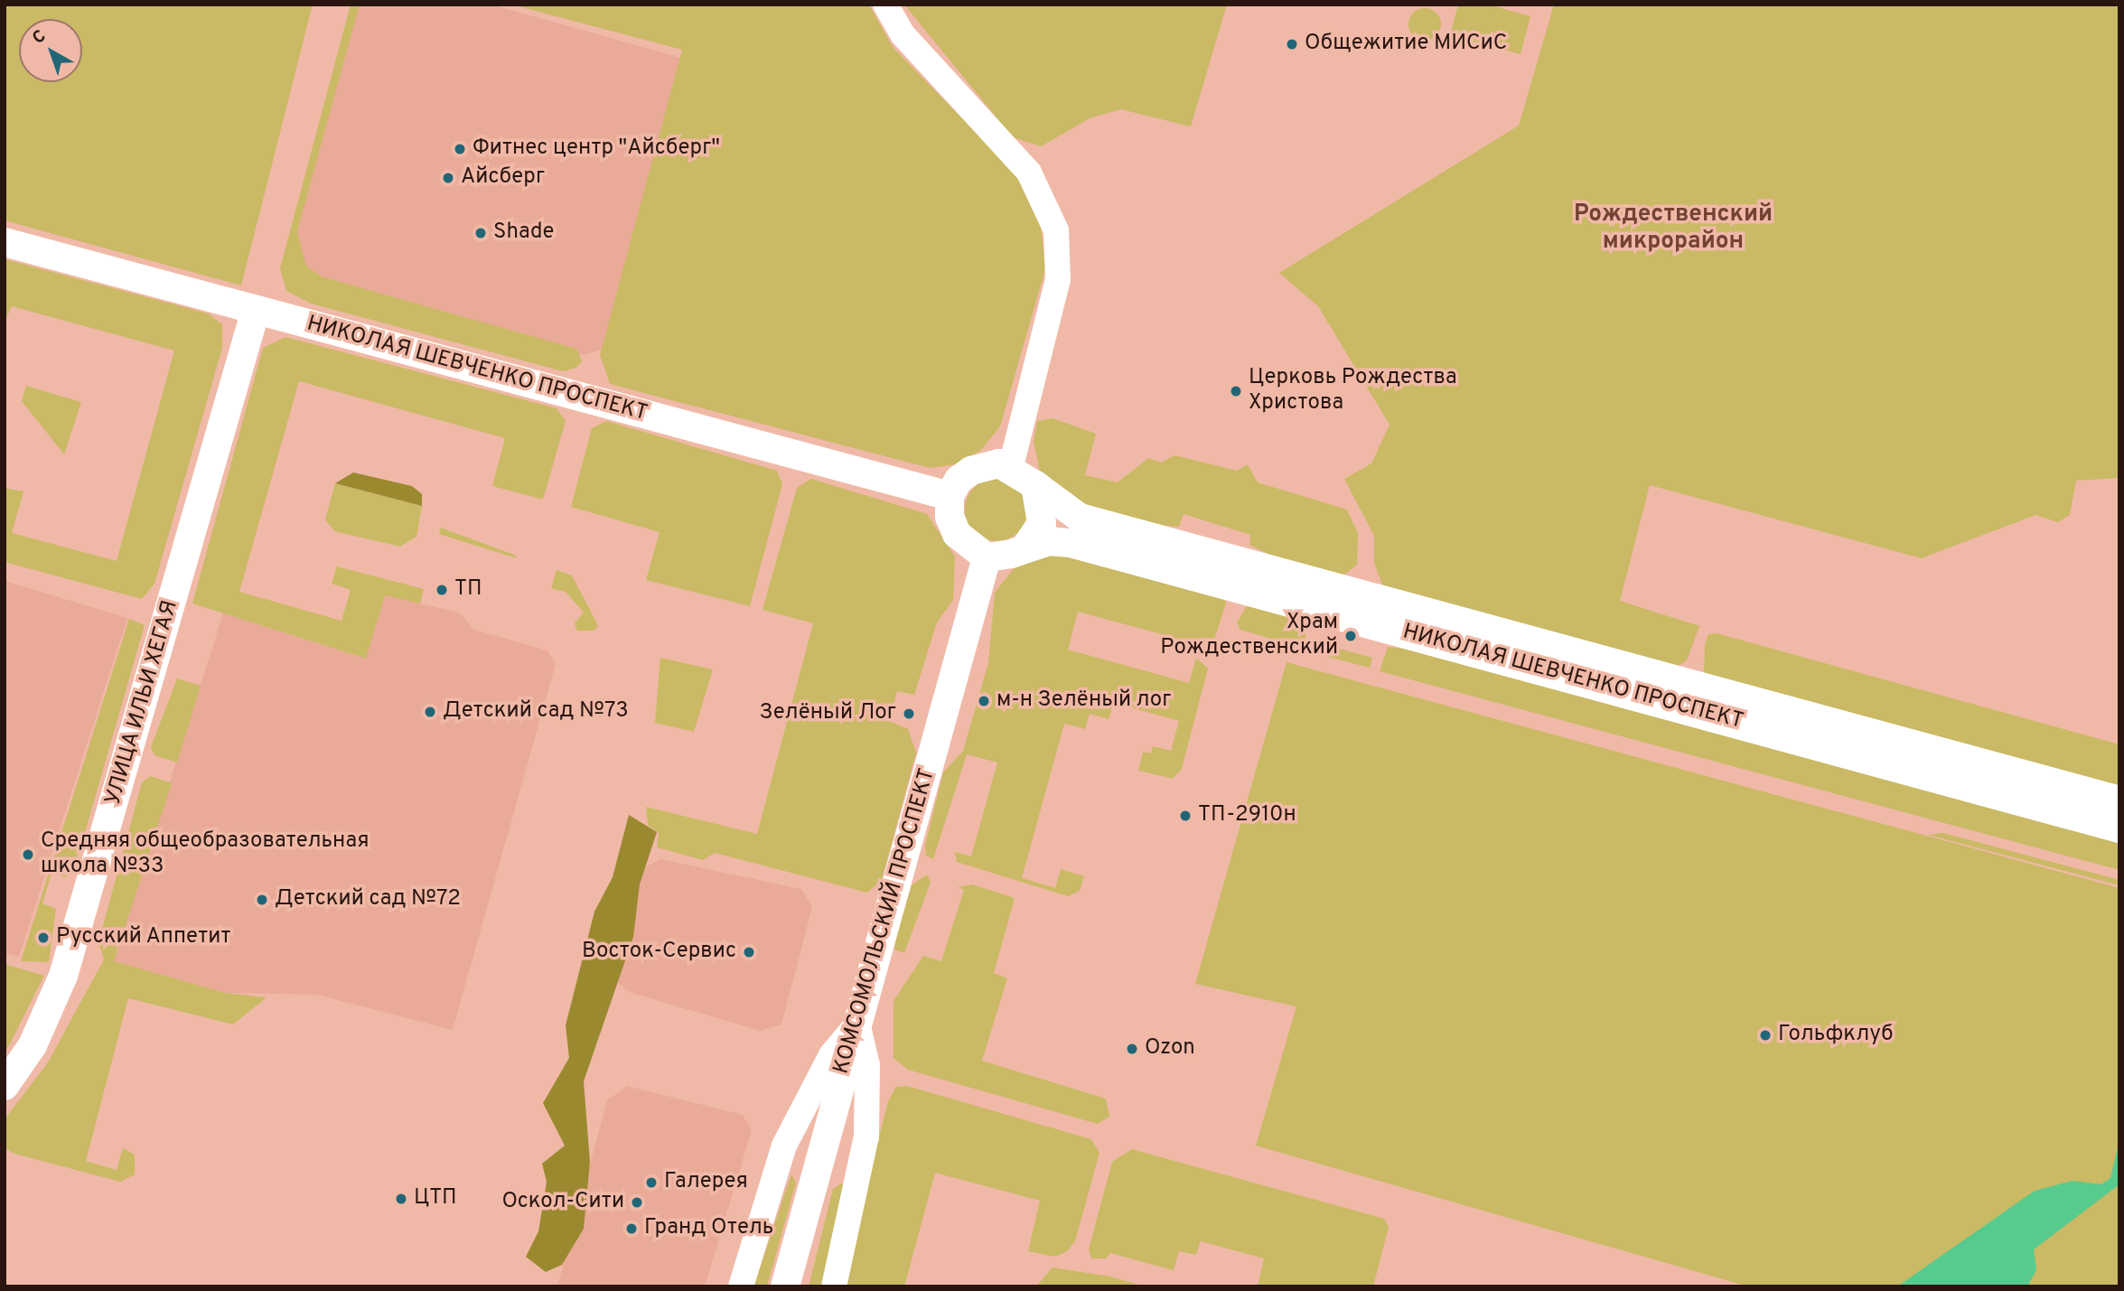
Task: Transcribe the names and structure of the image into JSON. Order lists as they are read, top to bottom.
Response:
{
  "streets": {
    "main road": ["НИКОЛАЯ ШЕВЧЕНКО ПРОСПЕКТ", "УЛИЦА ИЛЬИ ХЕГАЯ", "КОМСОМОЛЬСКИЙ ПРОСПЕКТ"]
  },
  "crossings": [
    ["НИКОЛАЯ ШЕВЧЕНКО ПРОСПЕКТ", "УЛИЦА ИЛЬИ ХЕГАЯ"],
    ["НИКОЛАЯ ШЕВЧЕНКО ПРОСПЕКТ", "КОМСОМОЛЬСКИЙ ПРОСПЕКТ"]
  ],
  "districts": ["Рождественский микрорайон"],
  "places": [
    "Общежитие МИСиС",
    "Фитнес центр \"Айсберг\"",
    "Айсберг",
    "Shade",
    "Церковь Рождества Христова",
    "ТП",
    "Храм Рождественский",
    "м-н Зелёный лог",
    "Детский сад №73",
    "Зелёный Лог",
    "ТП-2910н",
    "Средняя общеобразовательная школа №33",
    "Детский сад №72",
    "Русский Аппетит",
    "Восток-Сервис",
    "Гольфклуб",
    "Ozon",
    "Галерея",
    "ЦТП",
    "Оскол-Сити",
    "Гранд Отель"
  ],
  "north": "top left"
}
